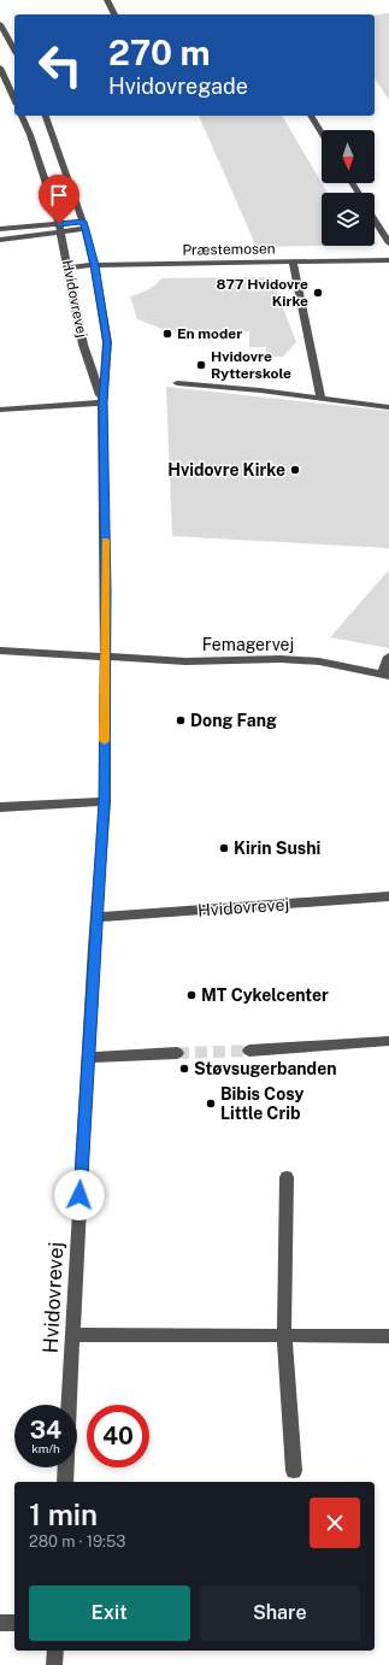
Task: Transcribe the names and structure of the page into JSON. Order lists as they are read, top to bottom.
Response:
{
  "streets": {
    "street": ["Præstemosen", "Hvidovrevej", "Femagervej"]
  },
  "crossings": [
    ["Præstemosen", "Hvidovrevej"],
    ["Hvidovrevej", "Femagervej"]
  ],
  "places": [
    "877 Hvidovre Kirke",
    "En moder",
    "Hvidovre Rytterskole",
    "Hvidovre Kirke",
    "Dong Fang",
    "Kirin Sushi",
    "MT Cykelcenter",
    "Støvsugerbanden",
    "Bibis Cosy Little Crib"
  ],
  "north": "bottom",
  "page": {
    "turn": ["270 m", "Hvidovregade"],
    "speed": "34 km/h",
    "limit": "40",
    "heading": ["1 min", "280 m · 19:53"],
    "buttons": ["Exit", "Share"]
  }
}
